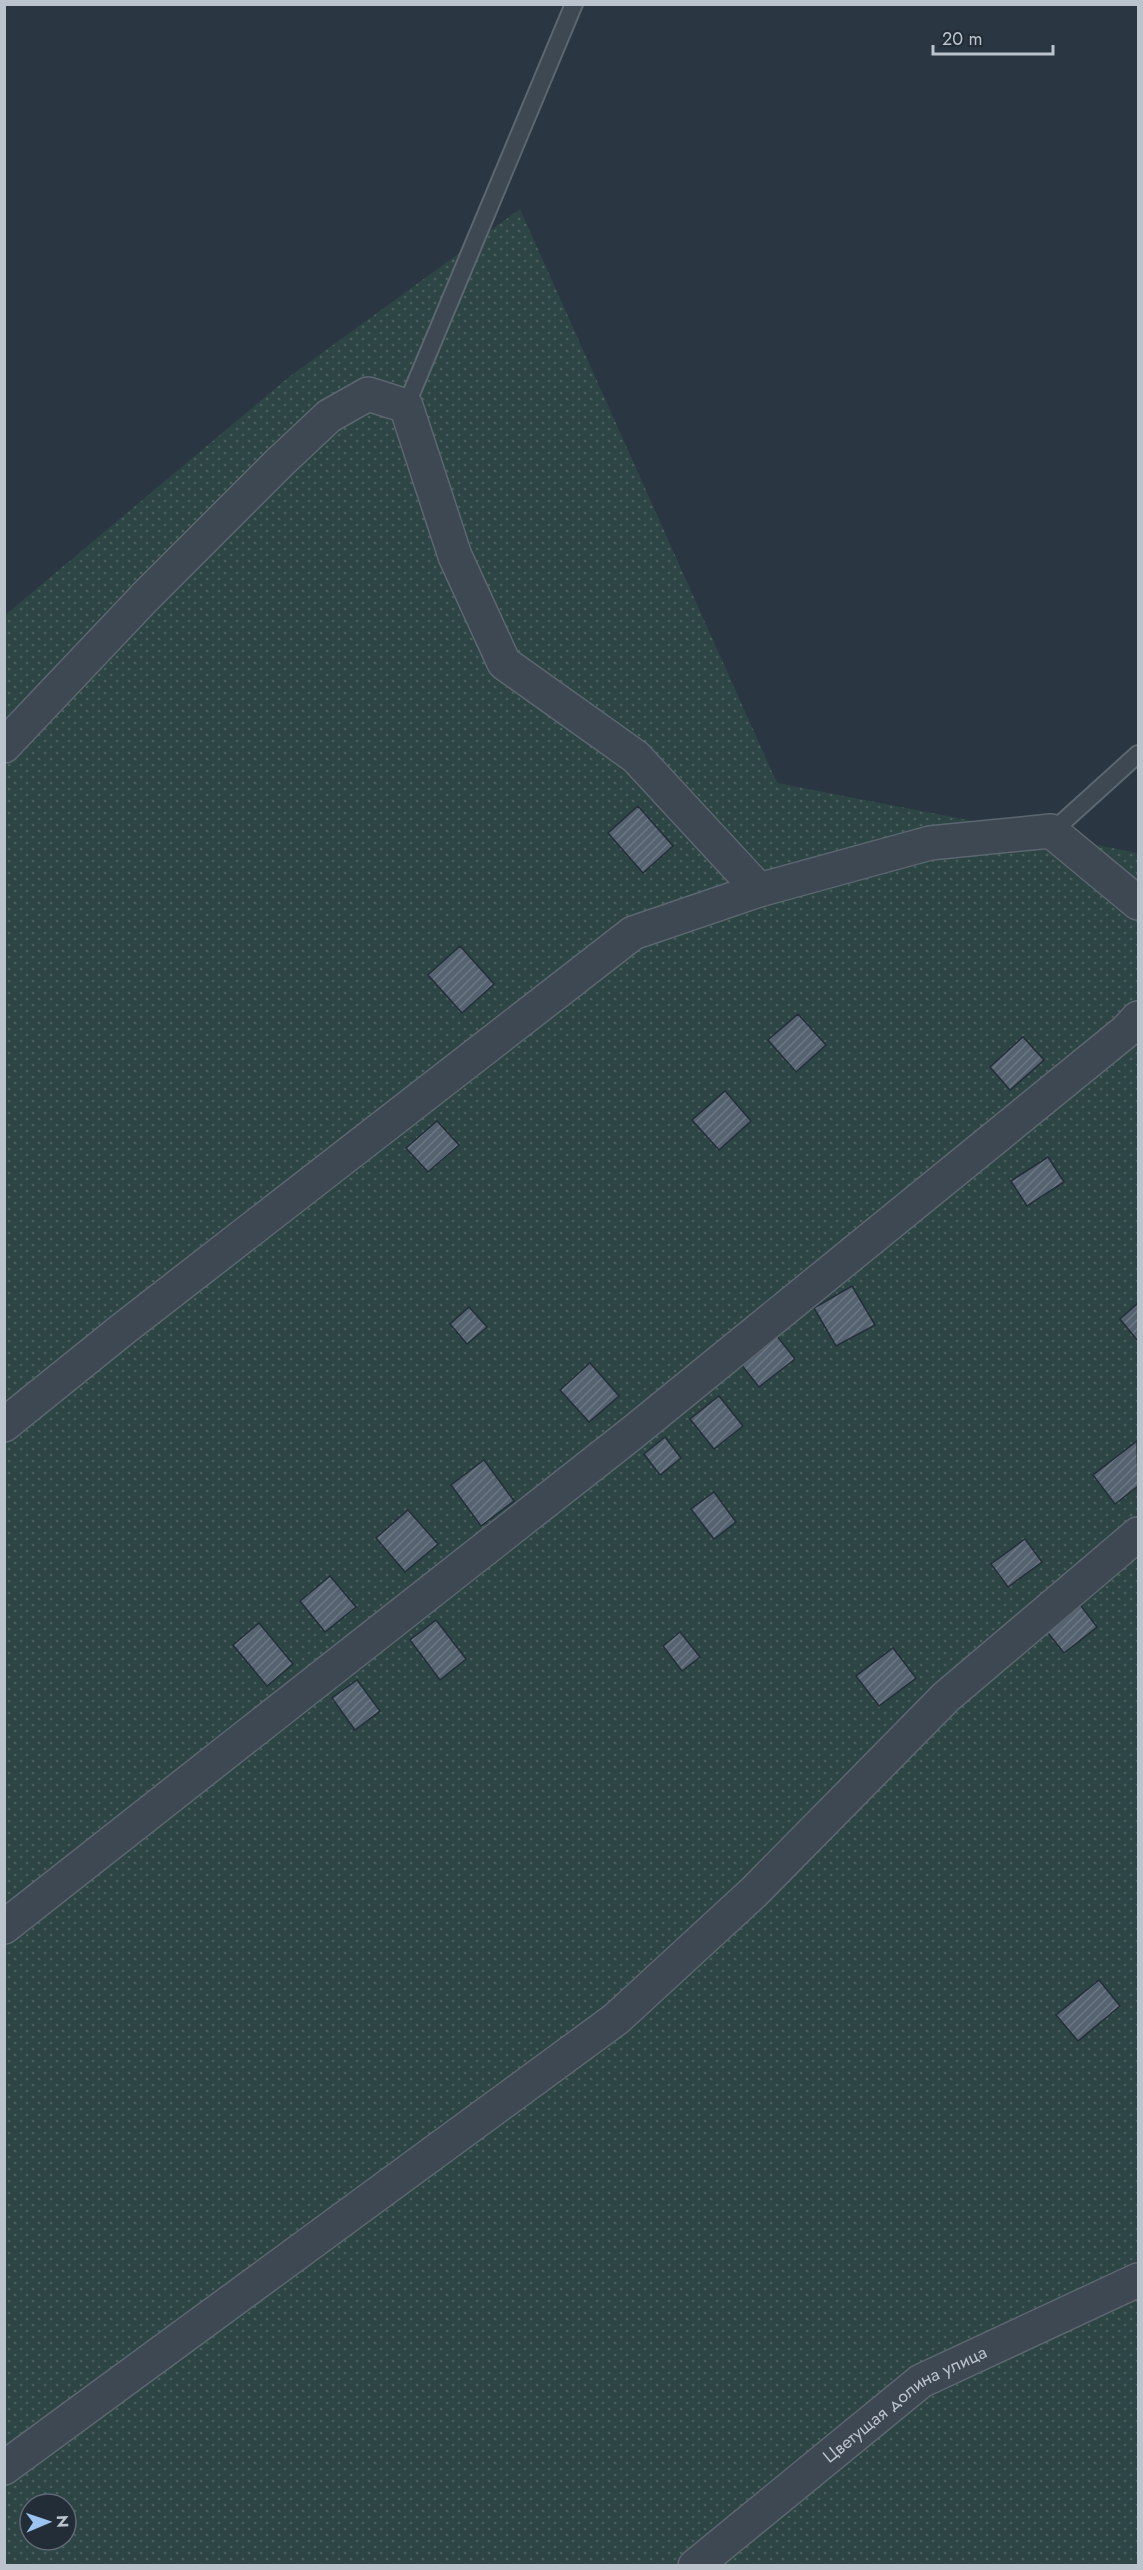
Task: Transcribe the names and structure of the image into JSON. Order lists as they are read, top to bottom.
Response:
{
  "streets": {
    "street": ["Цветущая долина улица"]
  },
  "scale_bar": "20 m",
  "north": "right"
}
